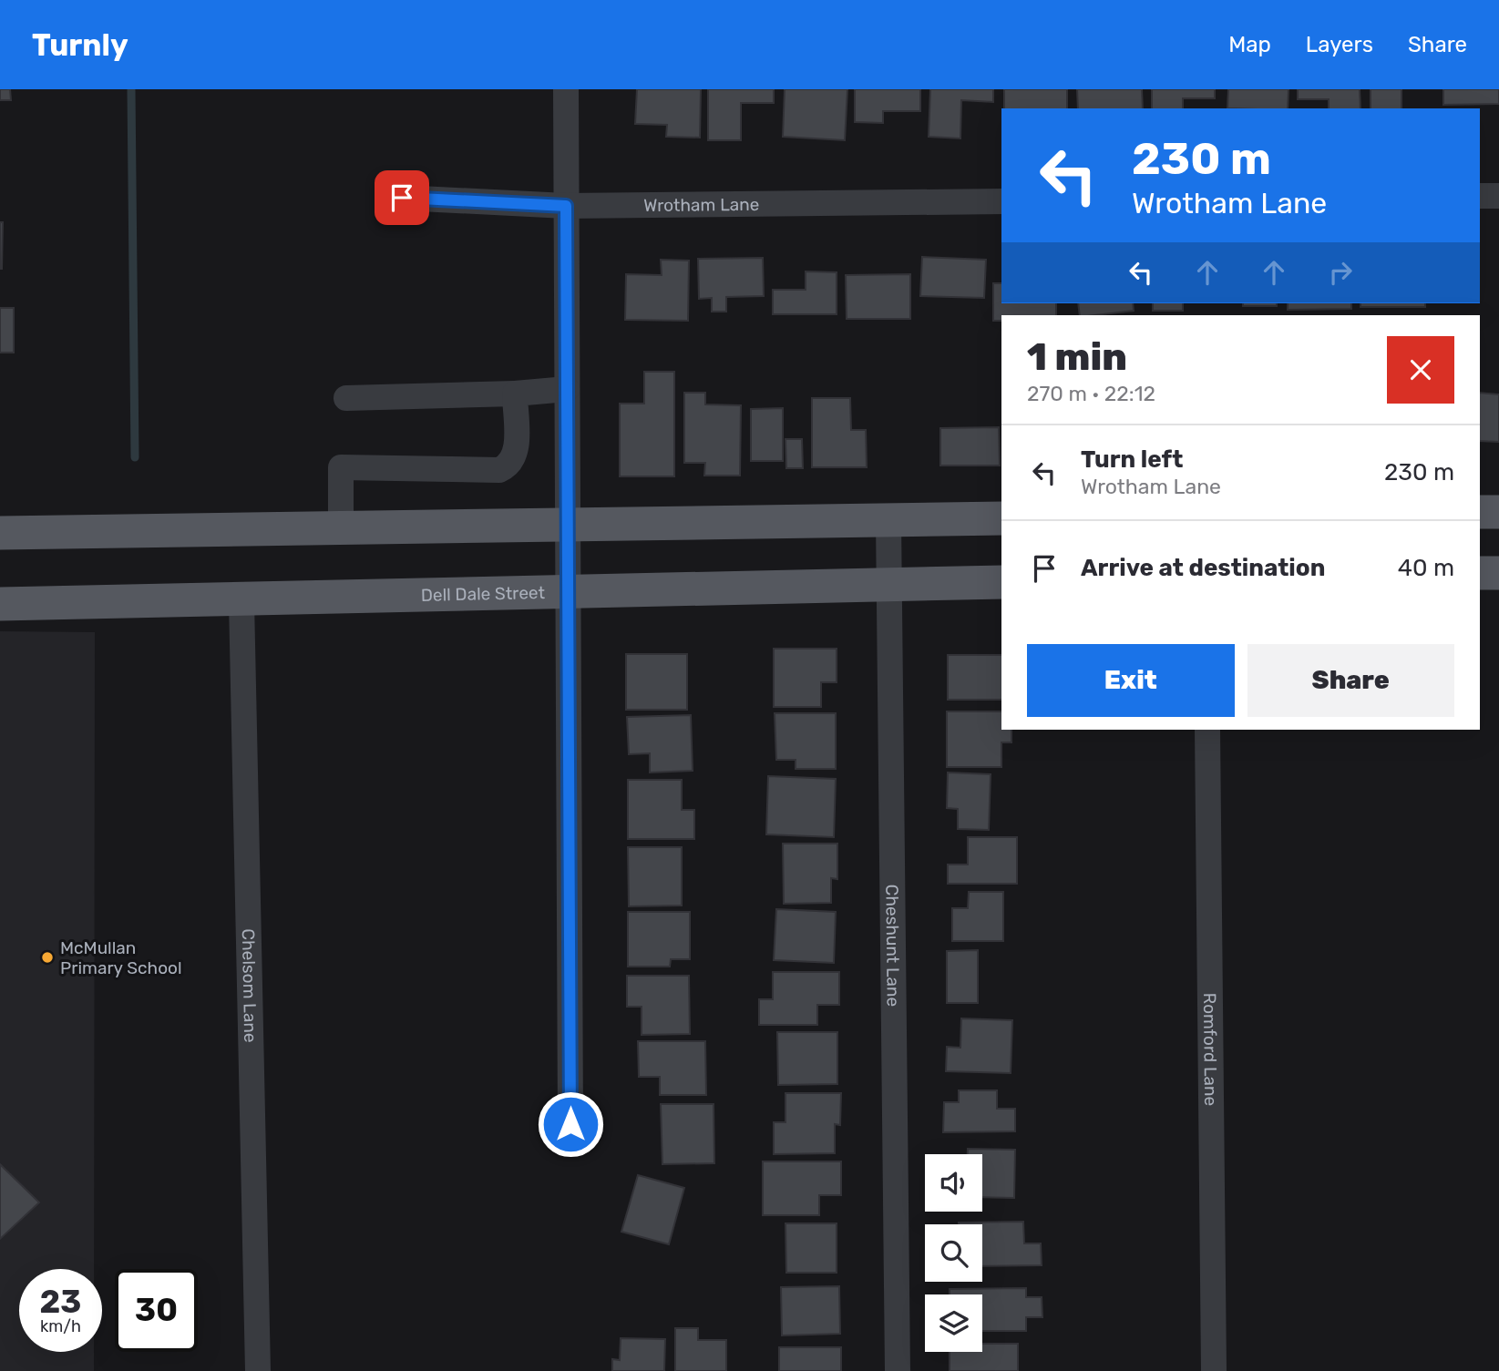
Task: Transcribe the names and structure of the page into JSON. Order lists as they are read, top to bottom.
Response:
{
  "streets": {
    "main road": ["Dell Dale Street"],
    "street": [
      "Wrotham Lane",
      "Cheshunt Lane",
      "Chelsom Lane",
      "Romford Lane"
    ]
  },
  "crossings": [
    ["Dell Dale Street", "Cheshunt Lane"],
    ["Dell Dale Street", "Chelsom Lane"]
  ],
  "places": ["McMullan Primary School"],
  "page": {
    "header": "Turnly",
    "nav": ["Map", "Layers", "Share"],
    "turn": ["230 m", "Wrotham Lane"],
    "heading": ["1 min", "270 m · 22:12"],
    "list": [
      {
        "name": "Turn left",
        "note": "Wrotham Lane",
        "value": "230 m"
      },
      {
        "name": "Arrive at destination",
        "value": "40 m"
      }
    ],
    "buttons": ["Exit", "Share"],
    "speed": "23 km/h",
    "limit": "30"
  }
}
